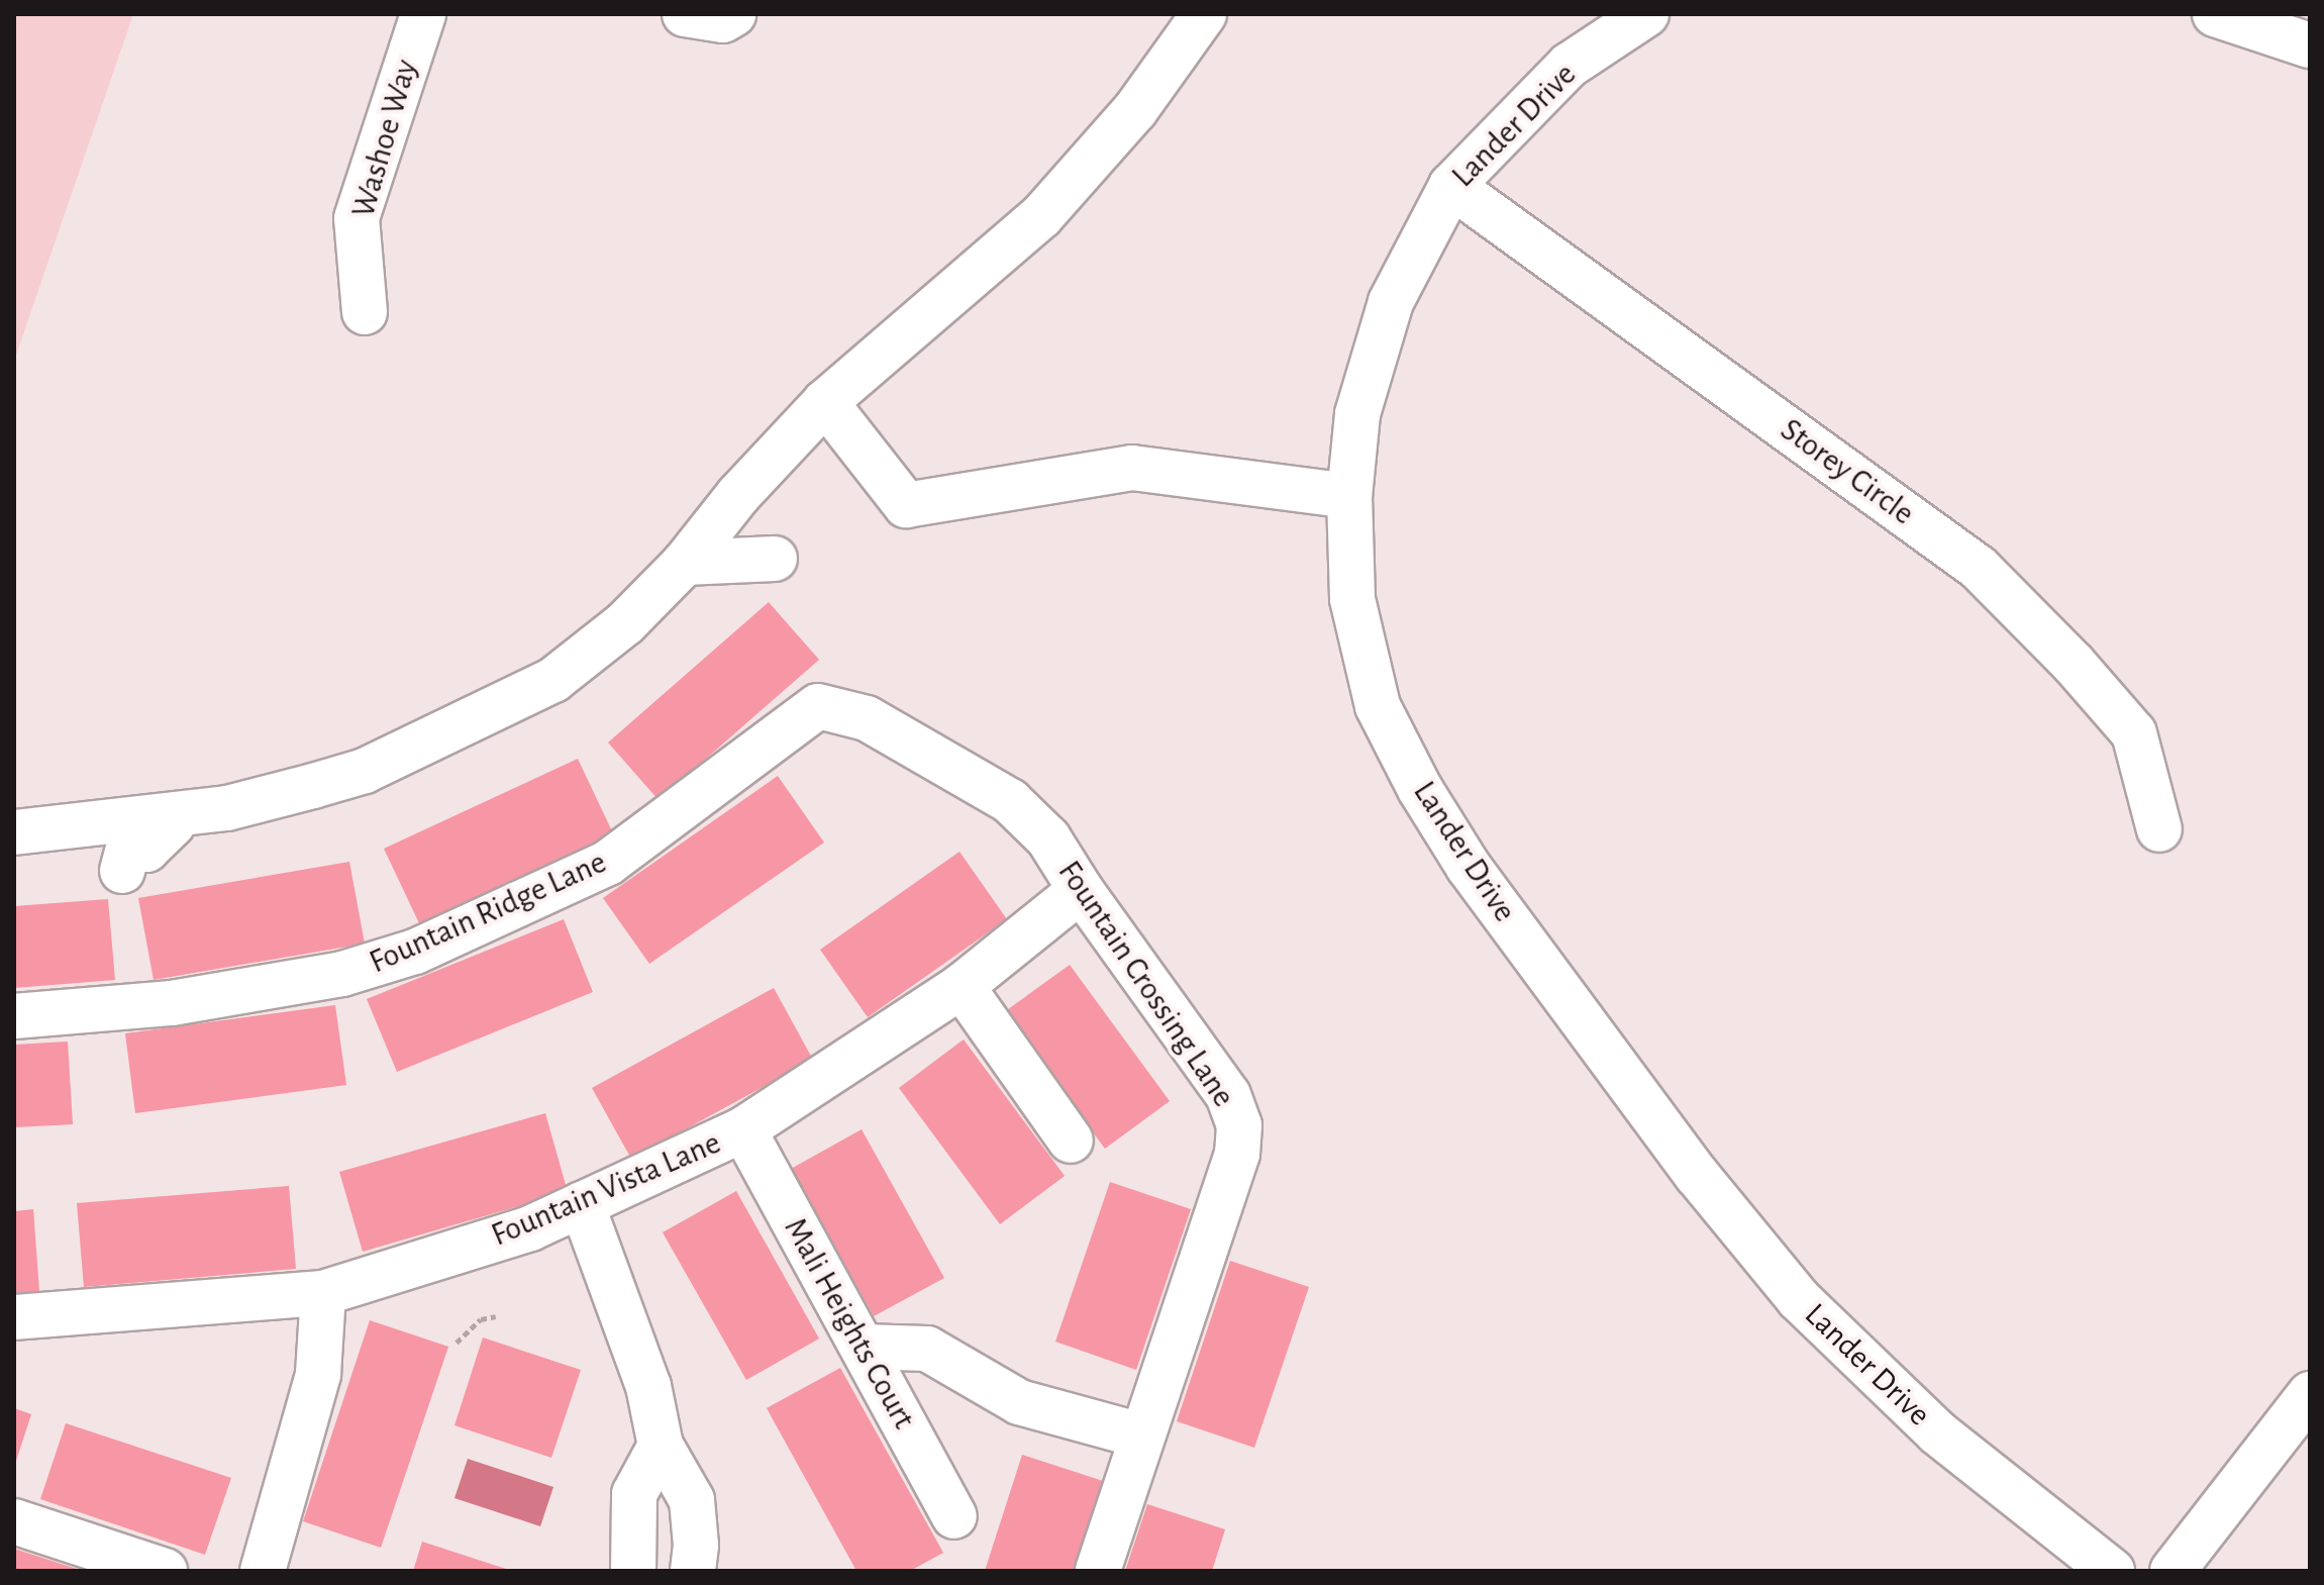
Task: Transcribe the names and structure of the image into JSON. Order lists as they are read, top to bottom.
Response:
{
  "streets": {
    "street": [
      "Lander Drive",
      "Washoe Way",
      "Storey Circle",
      "Fountain Ridge Lane",
      "Fountain Crossing Lane",
      "Fountain Vista Lane",
      "Mali Heights Court"
    ]
  },
  "crossings": [
    ["Lander Drive", "Storey Circle"],
    ["Fountain Ridge Lane", "Fountain Crossing Lane"],
    ["Fountain Crossing Lane", "Fountain Vista Lane"],
    ["Fountain Vista Lane", "Mali Heights Court"]
  ]
}
